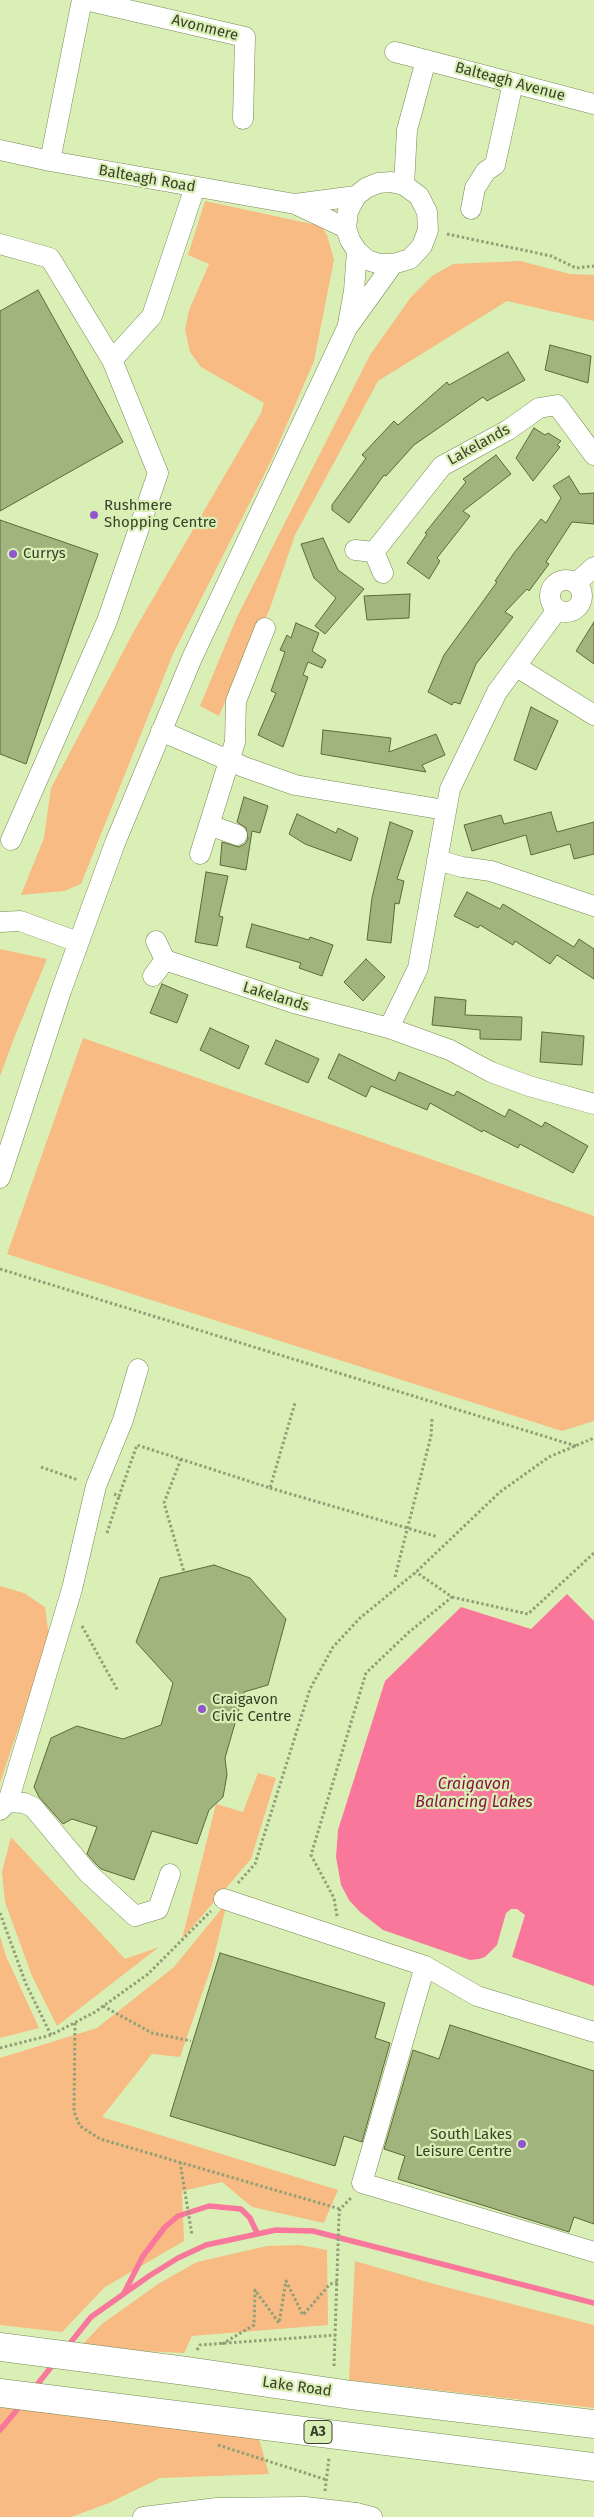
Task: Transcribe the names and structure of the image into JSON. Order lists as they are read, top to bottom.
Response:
{
  "streets": {
    "highway": ["Lake Road", "A3"],
    "street": [
      "Avonmere",
      "Balteagh Avenue",
      "Balteagh Road",
      "Lakelands"
    ]
  },
  "crossings": [
    ["Avonmere", "Balteagh Road"]
  ],
  "water": ["Craigavon Balancing Lakes"],
  "places": [
    "Rushmere Shopping Centre",
    "Currys",
    "Craigavon Civic Centre",
    "South Lakes Leisure Centre"
  ]
}
